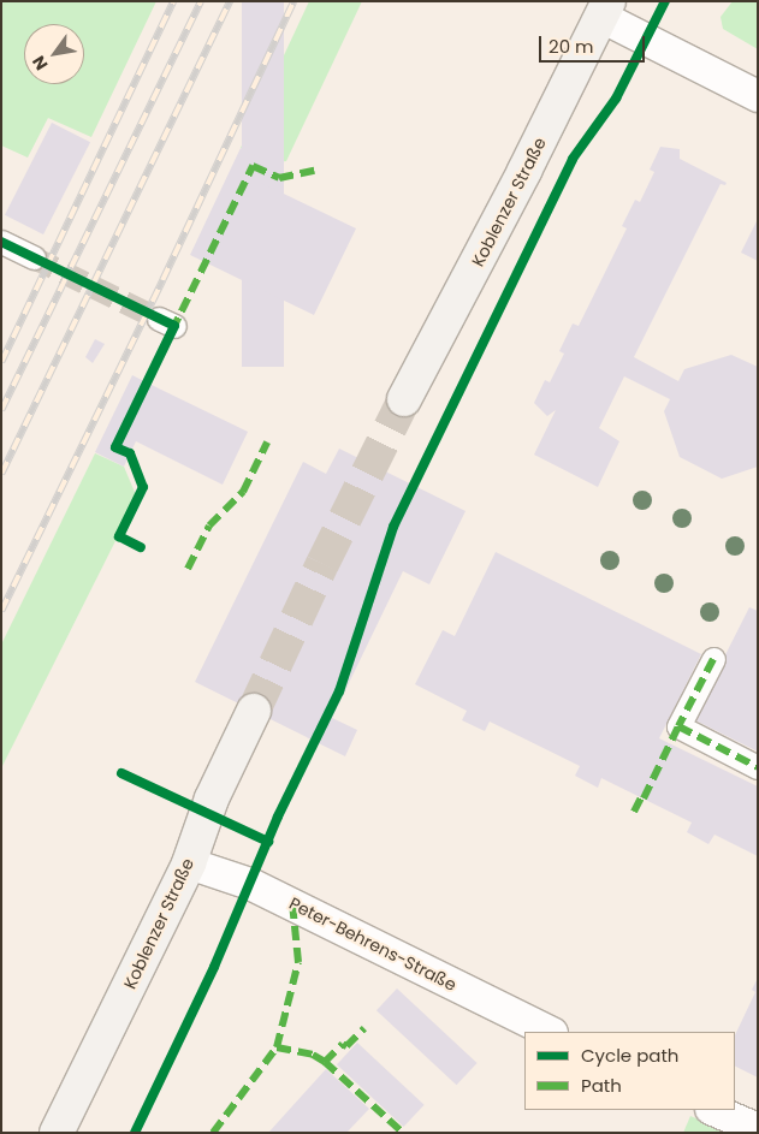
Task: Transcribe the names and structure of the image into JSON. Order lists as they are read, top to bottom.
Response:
{
  "streets": {
    "main road": ["Koblenzer Straße"],
    "street": ["Peter-Behrens-Straße"]
  },
  "crossings": [
    ["Koblenzer Straße", "Peter-Behrens-Straße"]
  ],
  "legend": ["Cycle path", "Path"],
  "scale_bar": "20 m",
  "north": "bottom left"
}
